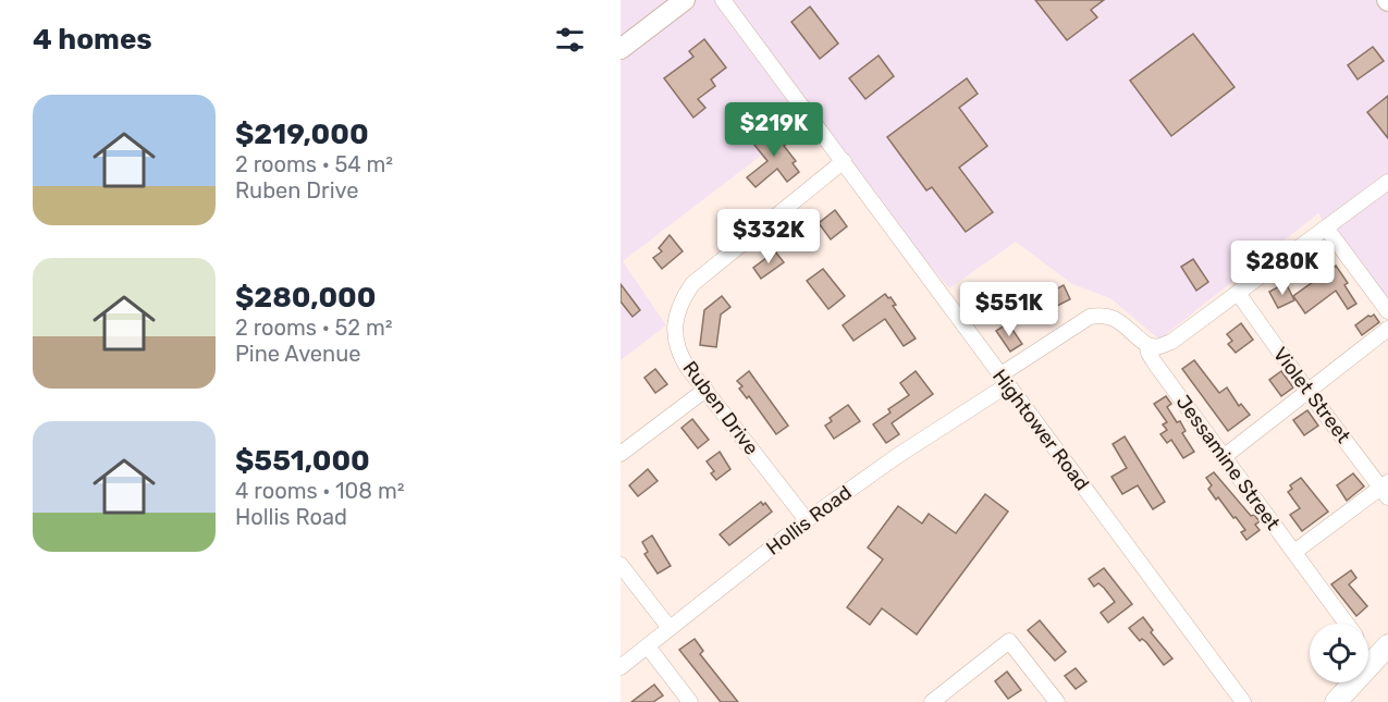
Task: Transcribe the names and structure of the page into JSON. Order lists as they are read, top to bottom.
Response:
{
  "streets": {
    "street": [
      "Violet Street",
      "Ruben Drive",
      "Hightower Road",
      "Jessamine Street",
      "Hollis Road"
    ]
  },
  "crossings": [
    ["Ruben Drive", "Hightower Road"],
    ["Ruben Drive", "Hollis Road"],
    ["Hightower Road", "Hollis Road"],
    ["Jessamine Street", "Hollis Road"]
  ],
  "page": {
    "heading": "4 homes",
    "list": [
      {
        "name": "$219,000",
        "note": "2 rooms · 54 m² · Ruben Drive"
      },
      {
        "name": "$280,000",
        "note": "2 rooms · 52 m² · Pine Avenue"
      },
      {
        "name": "$551,000",
        "note": "4 rooms · 108 m² · Hollis Road"
      }
    ],
    "price": [
      "$219K",
      "$332K",
      "$280K",
      "$551K"
    ]
  }
}
